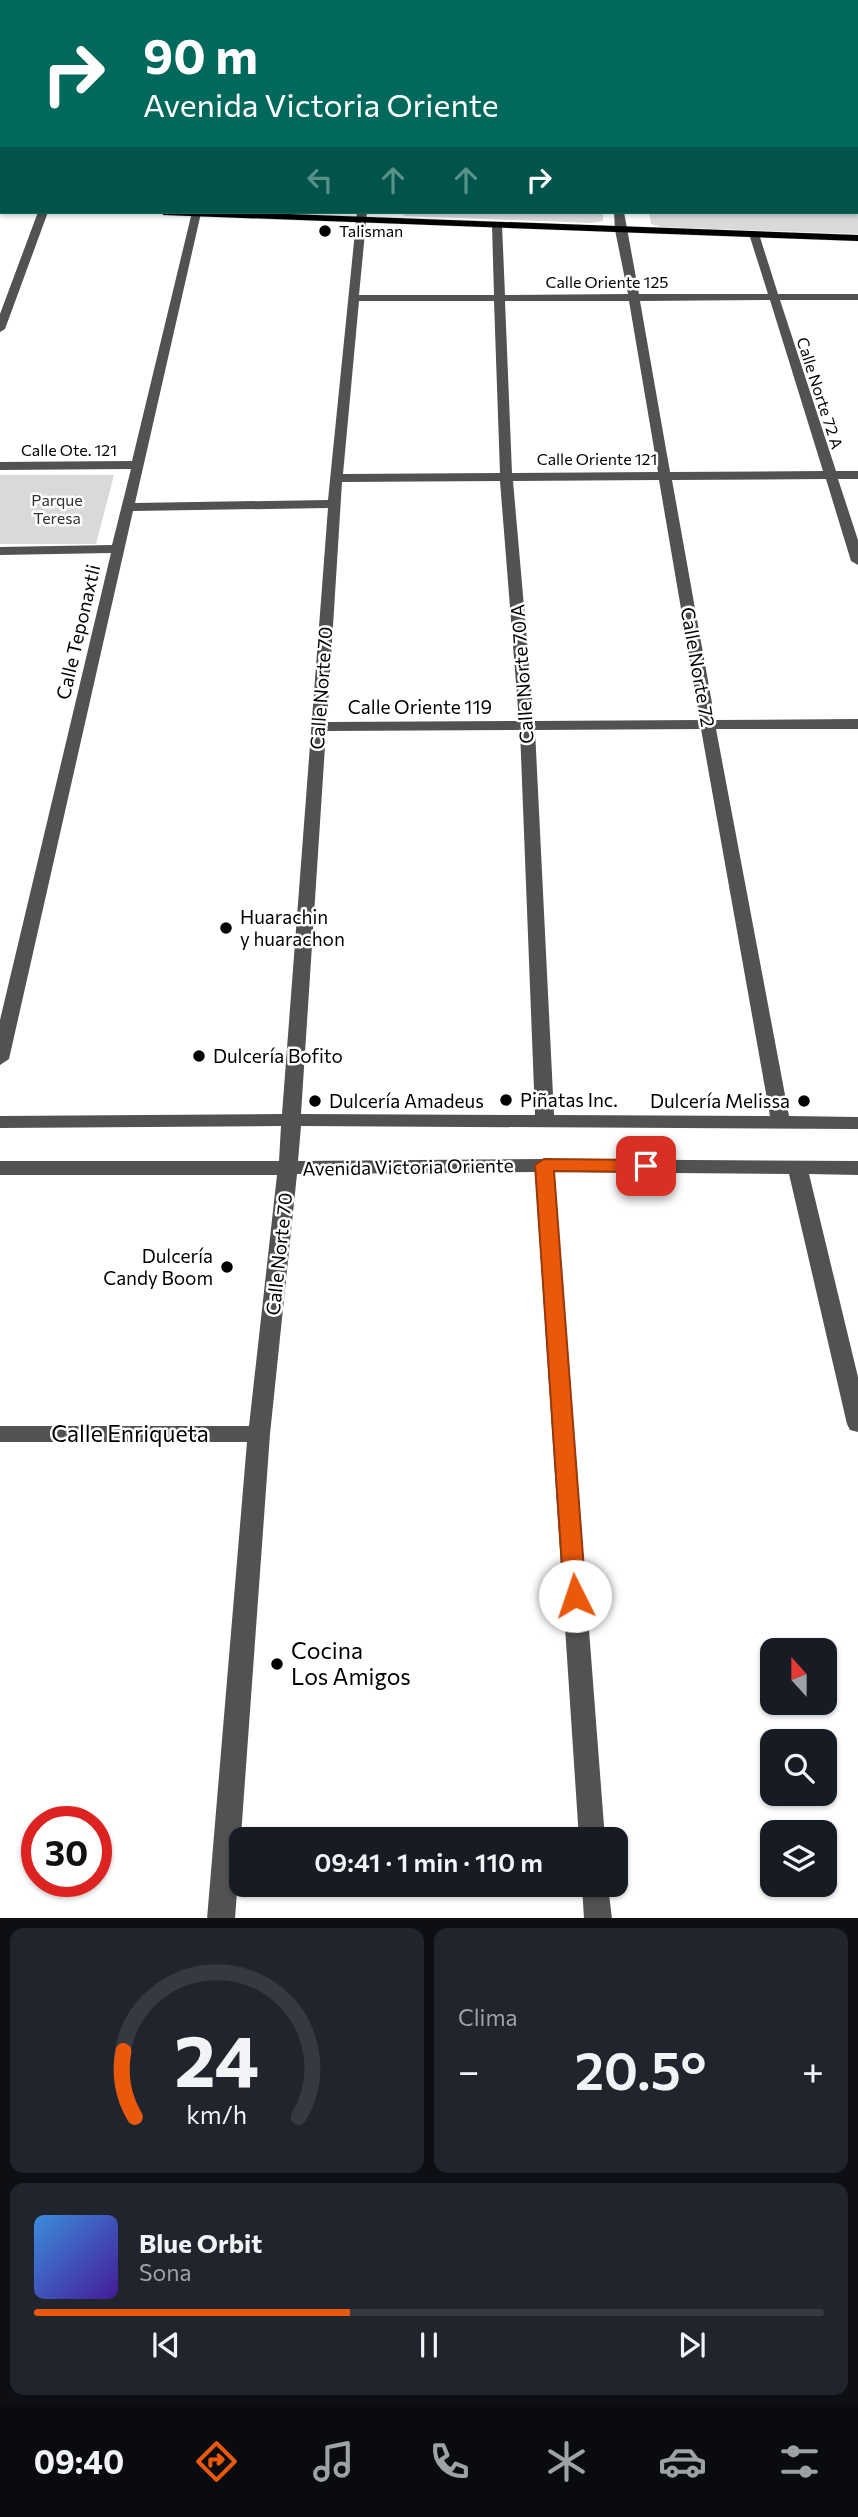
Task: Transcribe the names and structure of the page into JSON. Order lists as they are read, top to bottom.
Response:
{
  "streets": {
    "street": [
      "Calle Oriente 125",
      "Calle Norte 72 A",
      "Calle Ote. 121",
      "Calle Oriente 121",
      "Calle Teponaxtli",
      "Calle Norte 72",
      "Calle Norte 70 A",
      "Calle Norte 70",
      "Calle Oriente 119",
      "Avenida Victoria Oriente",
      "Calle Enriqueta"
    ]
  },
  "crossings": [
    ["Calle Oriente 125", "Calle Norte 72 A"],
    ["Calle Oriente 125", "Calle Norte 72"],
    ["Calle Oriente 125", "Calle Norte 70 A"],
    ["Calle Oriente 125", "Calle Norte 70"],
    ["Calle Norte 72 A", "Calle Oriente 121"],
    ["Calle Ote. 121", "Calle Teponaxtli"],
    ["Calle Oriente 121", "Calle Norte 72"],
    ["Calle Oriente 121", "Calle Norte 70 A"],
    ["Calle Oriente 121", "Calle Norte 70"],
    ["Calle Norte 72", "Calle Oriente 119"],
    ["Calle Norte 70 A", "Calle Oriente 119"],
    ["Calle Norte 70", "Calle Oriente 119"],
    ["Calle Norte 70", "Avenida Victoria Oriente"],
    ["Calle Norte 70", "Calle Enriqueta"]
  ],
  "parks": ["Parque Teresa"],
  "places": [
    "Talisman",
    "Huarachin y huarachon",
    "Dulcería Bofito",
    "Piñatas Inc.",
    "Dulcería Amadeus",
    "Dulcería Melissa",
    "Dulcería Candy Boom",
    "Cocina Los Amigos"
  ],
  "north": "top",
  "page": {
    "turn": ["90 m", "Avenida Victoria Oriente"],
    "limit": "30",
    "trip": "09:41 · 1 min · 110 m",
    "tile": "Clima",
    "heat": ["−", "20.5°", "+"],
    "song": ["Blue Orbit", "Sona"],
    "tabs": "09:40",
    "gauge": ["24", "km/h"]
  }
}
